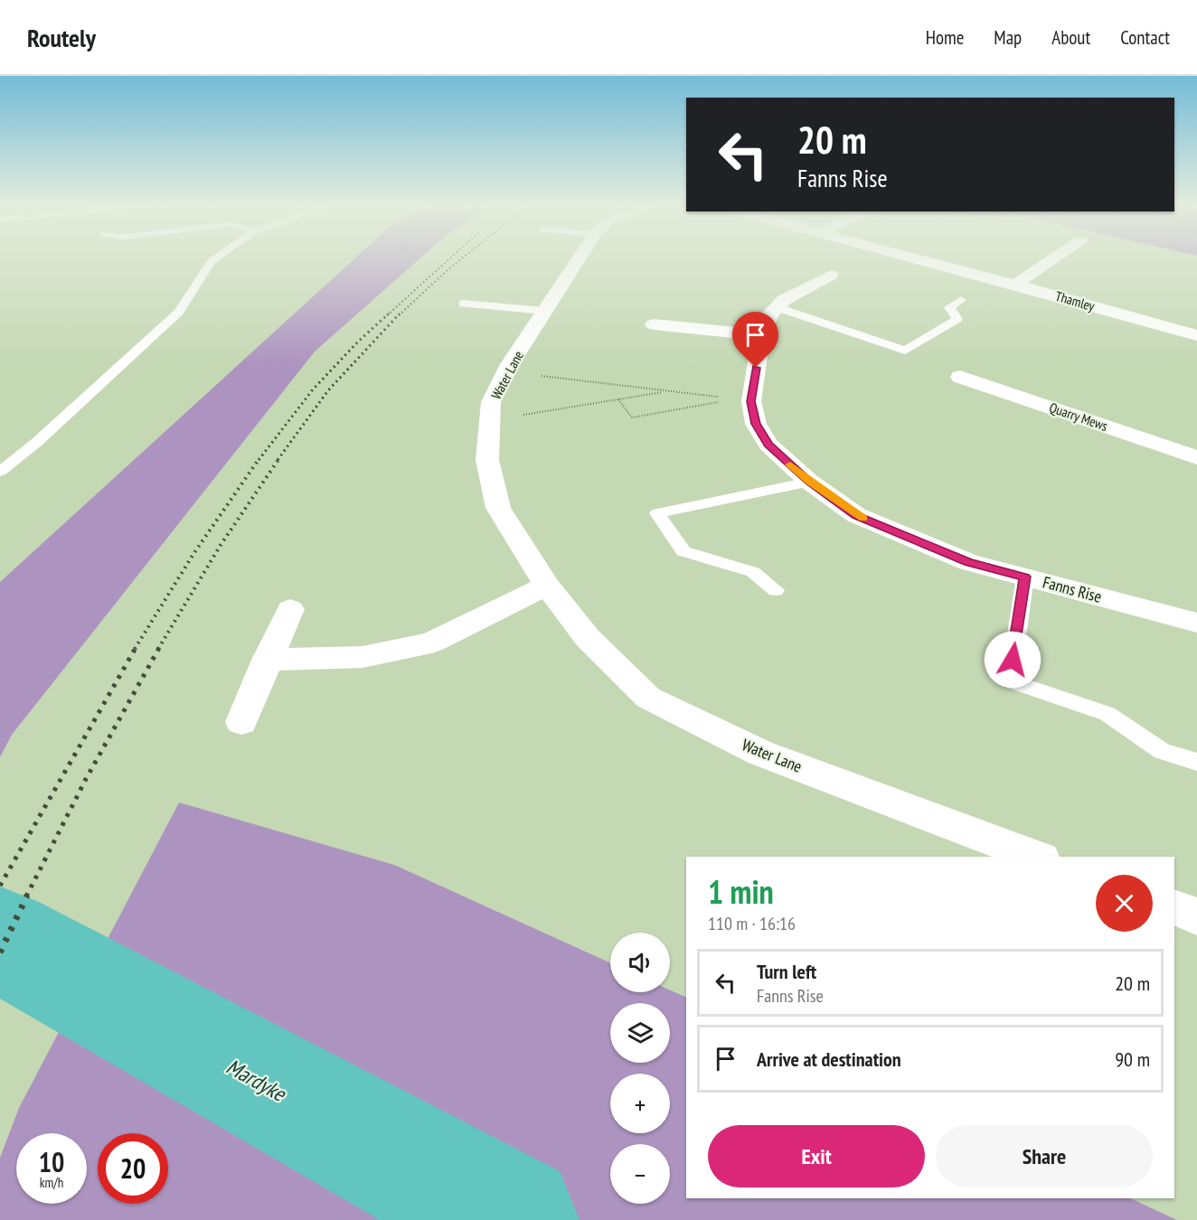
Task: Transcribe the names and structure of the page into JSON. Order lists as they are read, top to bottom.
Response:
{
  "streets": {
    "street": [
      "Thamley",
      "Water Lane",
      "Quarry Mews",
      "Fanns Rise"
    ]
  },
  "water": ["Mardyke"],
  "page": {
    "header": "Routely",
    "nav": [
      "Home",
      "Map",
      "About",
      "Contact"
    ],
    "turn": ["20 m", "Fanns Rise"],
    "heading": ["1 min", "110 m · 16:16"],
    "map_buttons": ["+", "−"],
    "list": [
      {
        "name": "Turn left",
        "note": "Fanns Rise",
        "value": "20 m"
      },
      {
        "name": "Arrive at destination",
        "value": "90 m"
      }
    ],
    "buttons": ["Exit", "Share"],
    "speed": "10 km/h",
    "limit": "20"
  }
}
